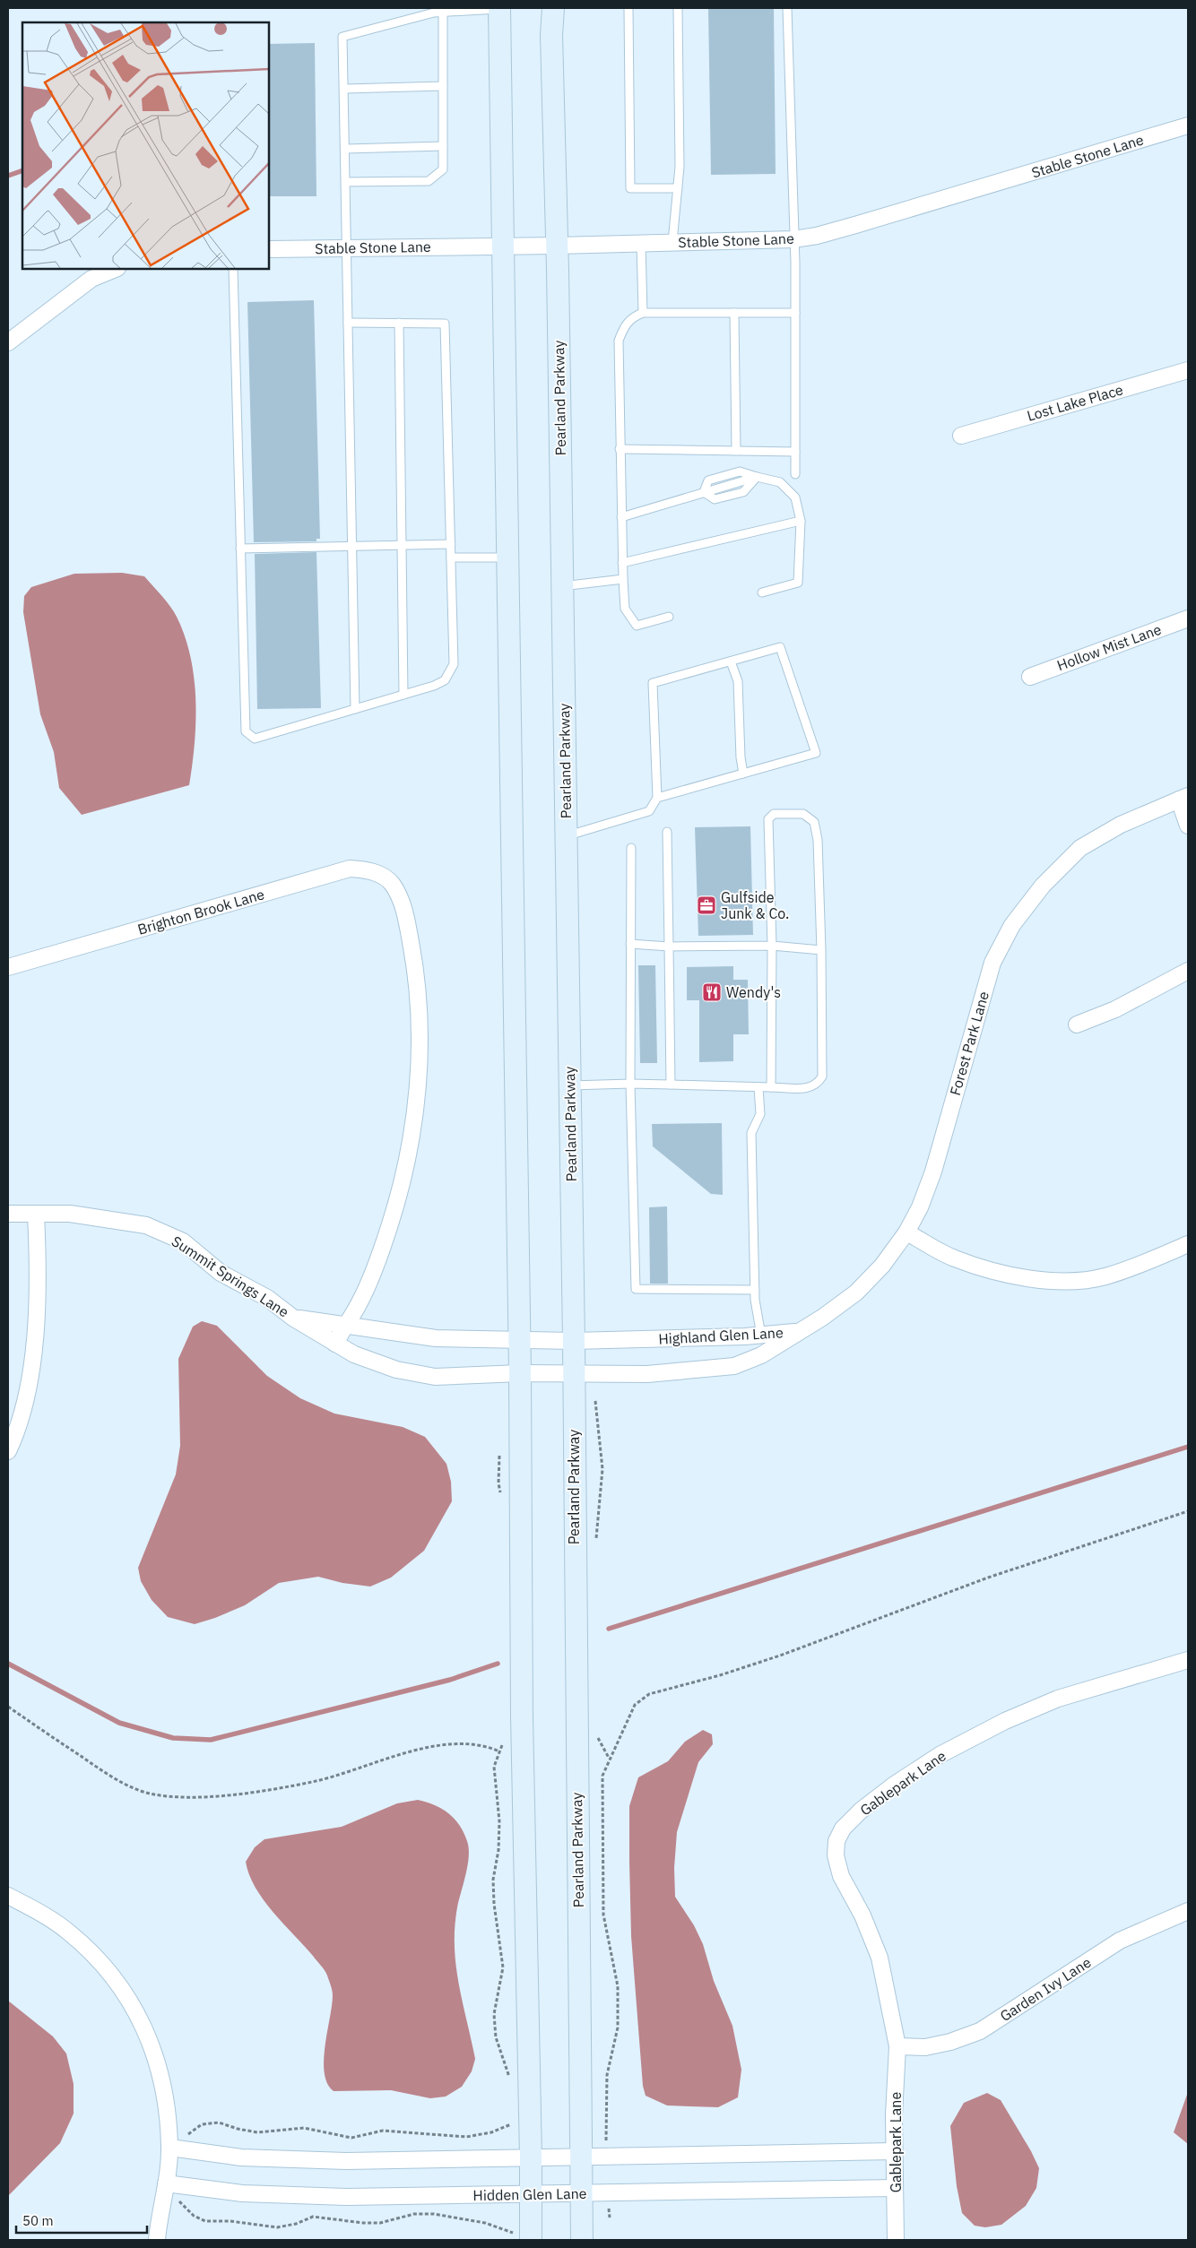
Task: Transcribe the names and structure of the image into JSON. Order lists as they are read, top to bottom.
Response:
{
  "streets": {
    "main road": ["Pearland Parkway"],
    "street": [
      "Stable Stone Lane",
      "Lost Lake Place",
      "Hollow Mist Lane",
      "Brighton Brook Lane",
      "Forest Park Lane",
      "Summit Springs Lane",
      "Highland Glen Lane",
      "Gablepark Lane",
      "Garden Ivy Lane",
      "Hidden Glen Lane"
    ]
  },
  "crossings": [
    ["Stable Stone Lane", "Pearland Parkway"],
    ["Pearland Parkway", "Summit Springs Lane"],
    ["Pearland Parkway", "Highland Glen Lane"],
    ["Pearland Parkway", "Hidden Glen Lane"],
    ["Brighton Brook Lane", "Summit Springs Lane"],
    ["Forest Park Lane", "Highland Glen Lane"],
    ["Summit Springs Lane", "Highland Glen Lane"],
    ["Gablepark Lane", "Garden Ivy Lane"],
    ["Gablepark Lane", "Hidden Glen Lane"]
  ],
  "places": {
    "office": ["Gulfside Junk & Co."],
    "restaurant": ["Wendy's"]
  },
  "scale_bar": "50 m"
}
